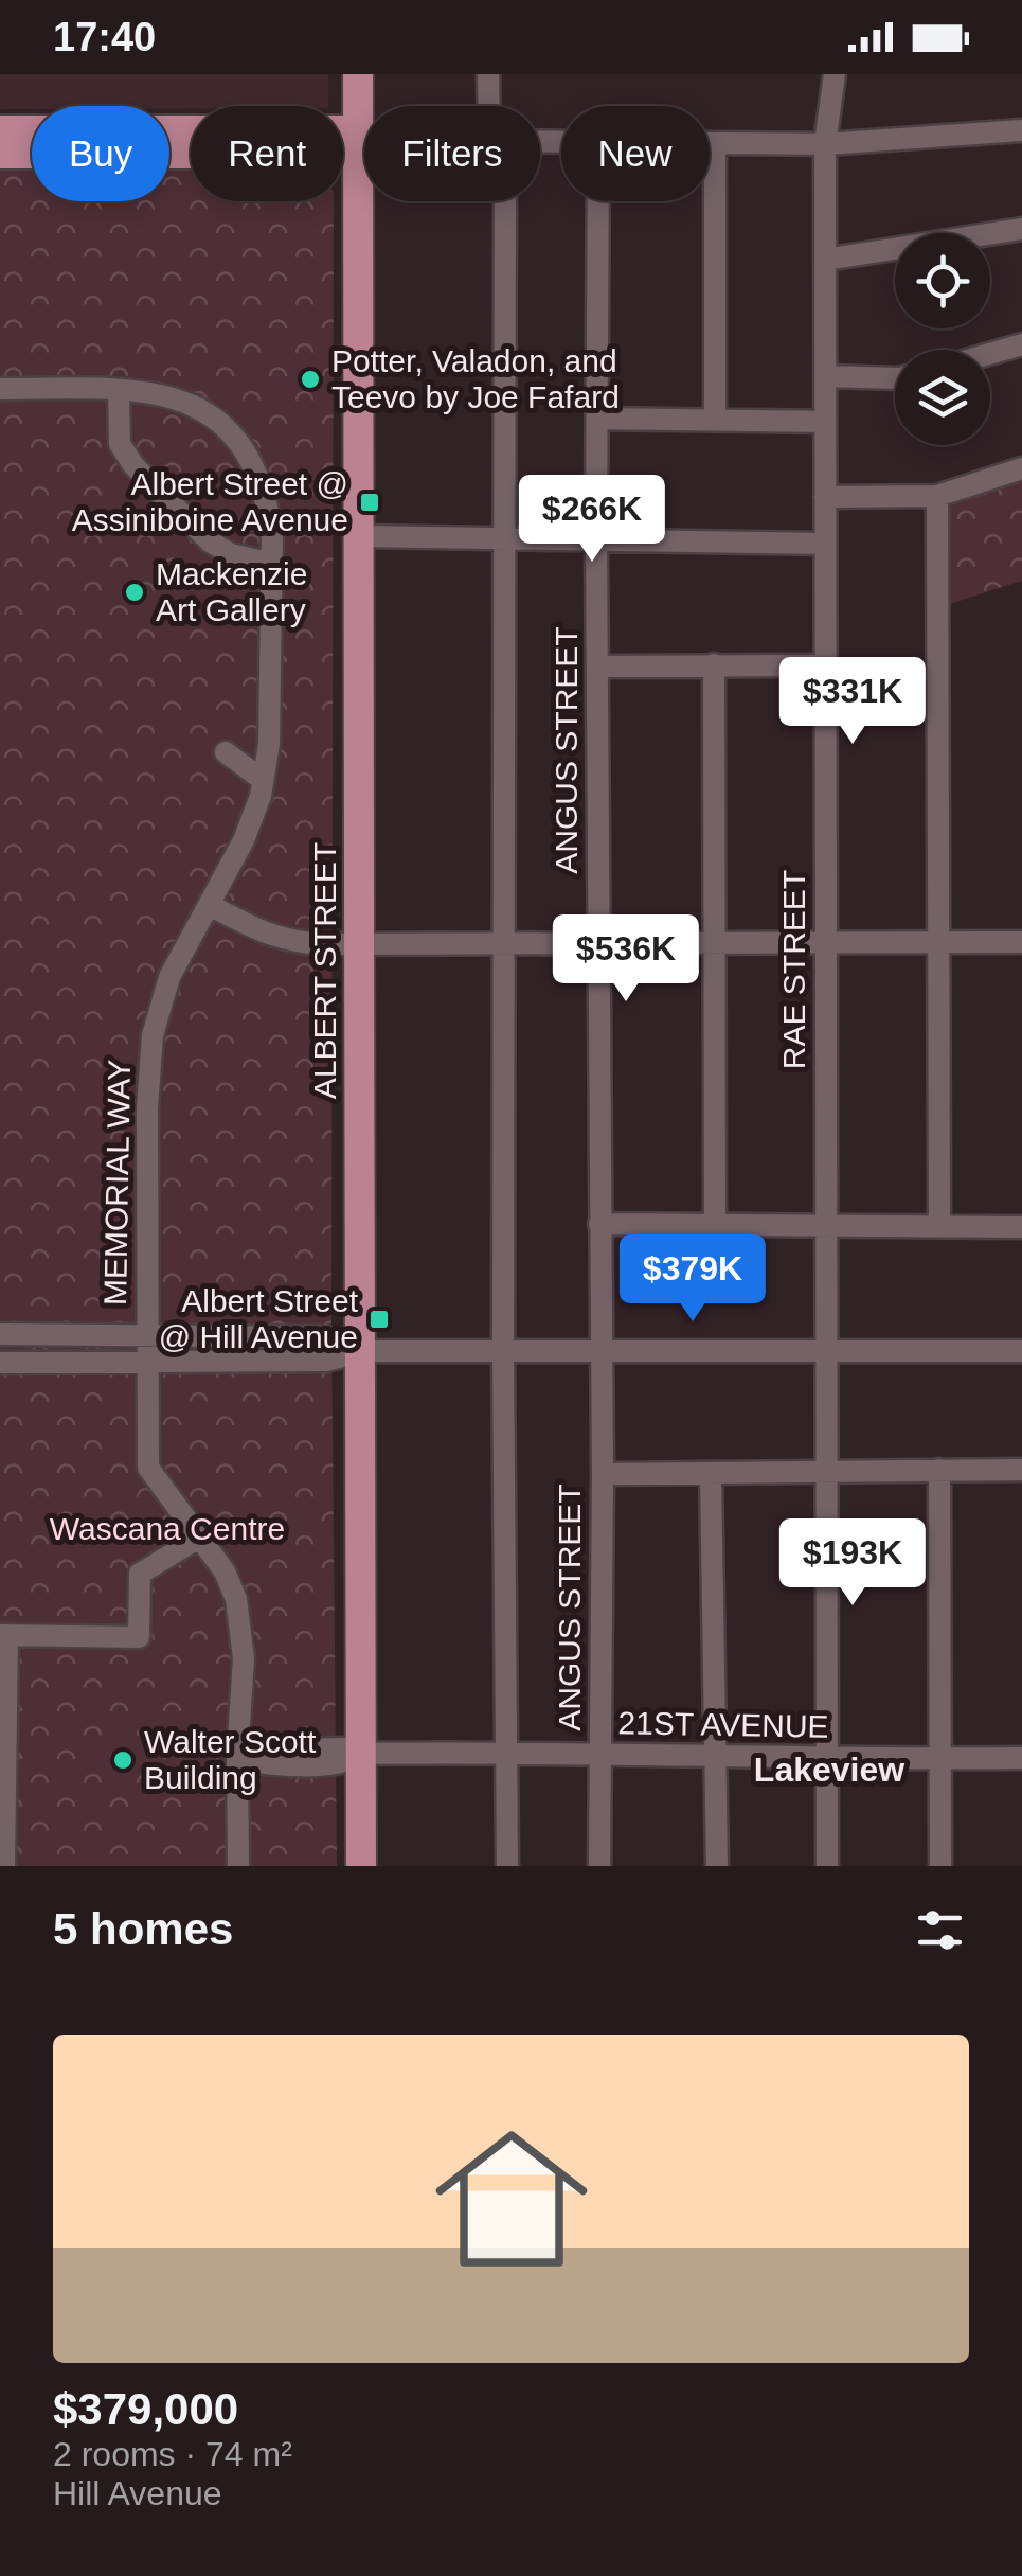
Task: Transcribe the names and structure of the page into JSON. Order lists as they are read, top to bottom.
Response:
{
  "streets": {
    "main road": ["ALBERT STREET"],
    "street": [
      "ANGUS STREET",
      "RAE STREET",
      "MEMORIAL WAY",
      "21ST AVENUE"
    ]
  },
  "crossings": [
    ["ANGUS STREET", "21ST AVENUE"],
    ["RAE STREET", "21ST AVENUE"],
    ["ALBERT STREET", "21ST AVENUE"],
    ["MEMORIAL WAY", "21ST AVENUE"]
  ],
  "districts": ["Lakeview"],
  "parks": ["Wascana Centre"],
  "places": {
    "other": ["Potter, Valadon, and Teevo by Joe Fafard", "Mackenzie Art Gallery", "Walter Scott Building"],
    "transit": ["Albert Street @ Assiniboine Avenue", "Albert Street @ Hill Avenue"]
  },
  "page": {
    "status": "17:40",
    "chip": [
      "Buy",
      "Rent",
      "Filters",
      "New"
    ],
    "price": [
      "$266K",
      "$331K",
      "$536K",
      "$379K",
      "$193K"
    ],
    "heading": "5 homes",
    "list": [
      {
        "name": "$379,000",
        "note": "2 rooms · 74 m² · Hill Avenue"
      }
    ]
  }
}
